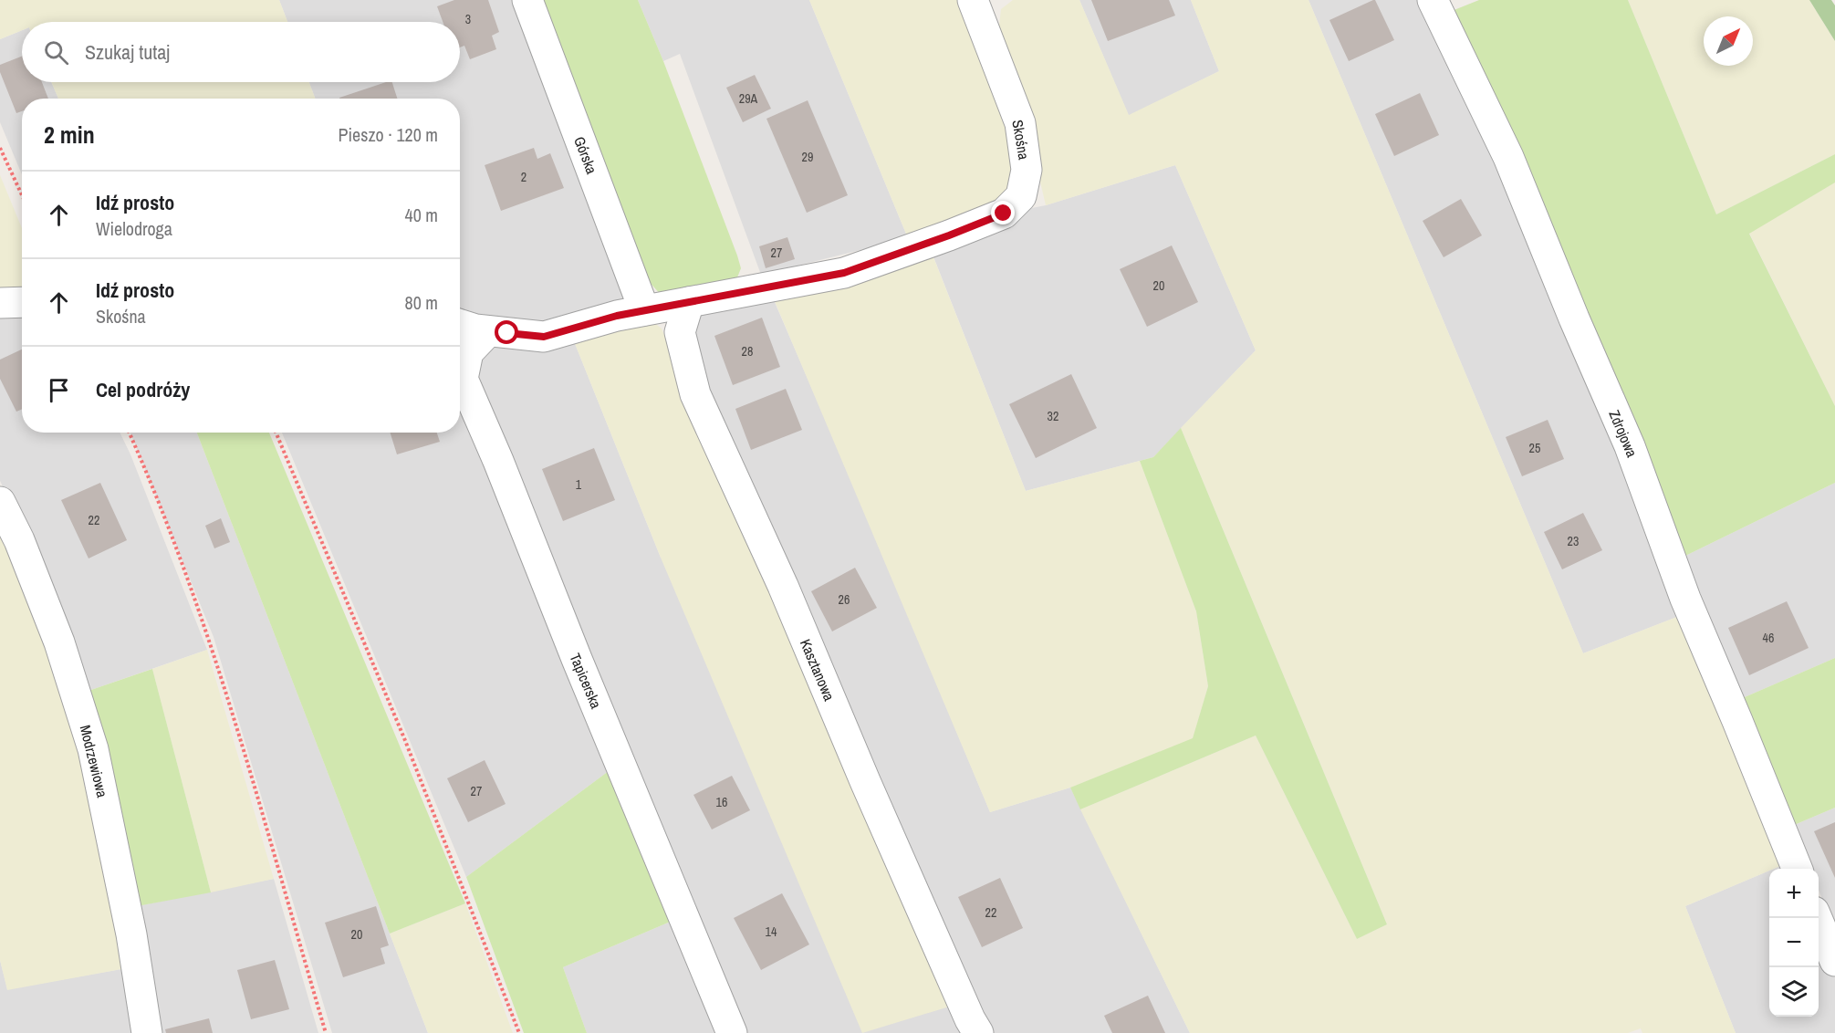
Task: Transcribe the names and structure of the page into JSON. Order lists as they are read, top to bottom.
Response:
{
  "streets": {
    "street": [
      "Skośna",
      "Górska",
      "Zdrojowa",
      "Kasztanowa",
      "Tapicerska",
      "Modrzewiowa"
    ]
  },
  "crossings": [
    ["Skośna", "Górska"],
    ["Skośna", "Kasztanowa"],
    ["Skośna", "Tapicerska"]
  ],
  "house_numbers": [
    "3",
    "29A",
    "29",
    "2",
    "27",
    "20",
    "28",
    "32",
    "25",
    "1",
    "22",
    "23",
    "26",
    "46",
    "27",
    "16",
    "22",
    "14",
    "20"
  ],
  "north": "top right",
  "page": {
    "search": "Szukaj tutaj",
    "heading": ["2 min", "Pieszo · 120 m"],
    "list": [
      ["Idź prosto", "Wielodroga", "40 m"],
      ["Idź prosto", "Skośna", "80 m"],
      "Cel podróży"
    ],
    "map_buttons": ["+", "−"]
  }
}
